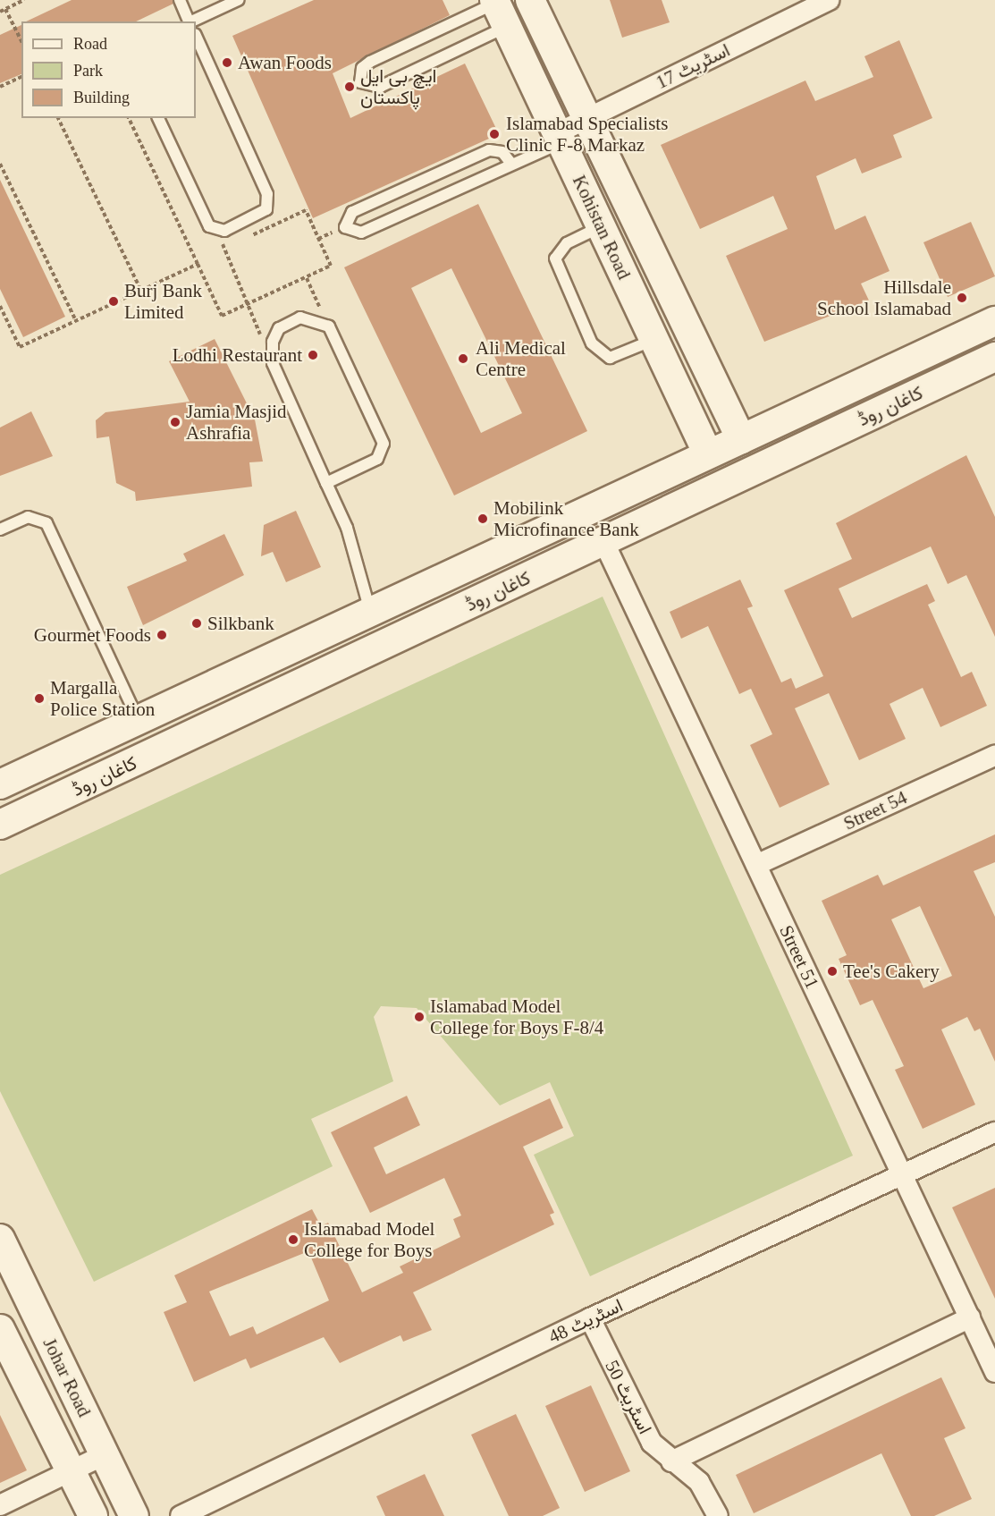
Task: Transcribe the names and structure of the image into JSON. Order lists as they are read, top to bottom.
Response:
{
  "streets": {
    "street": [
      "اسٹریٹ 17",
      "Kohistan Road",
      "کاغان روڈ",
      "Street 54",
      "Street 51",
      "اسٹریٹ 48",
      "Johar Road",
      "اسٹریٹ 50"
    ]
  },
  "crossings": [
    ["اسٹریٹ 17", "Kohistan Road"],
    ["Kohistan Road", "کاغان روڈ"],
    ["کاغان روڈ", "Street 51"],
    ["Street 54", "Street 51"],
    ["Street 51", "اسٹریٹ 48"],
    ["اسٹریٹ 48", "اسٹریٹ 50"]
  ],
  "places": [
    "Awan Foods",
    "ایچ بی ایل پاکستان",
    "Islamabad Specialists Clinic F-8 Markaz",
    "Hillsdale School Islamabad",
    "Burj Bank Limited",
    "Lodhi Restaurant",
    "Ali Medical Centre",
    "Jamia Masjid Ashrafia",
    "Mobilink Microfinance Bank",
    "Silkbank",
    "Gourmet Foods",
    "Margalla Police Station",
    "Tee's Cakery",
    "Islamabad Model College for Boys F-8/4",
    "Islamabad Model College for Boys"
  ],
  "legend": ["Road", "Park", "Building"]
}
